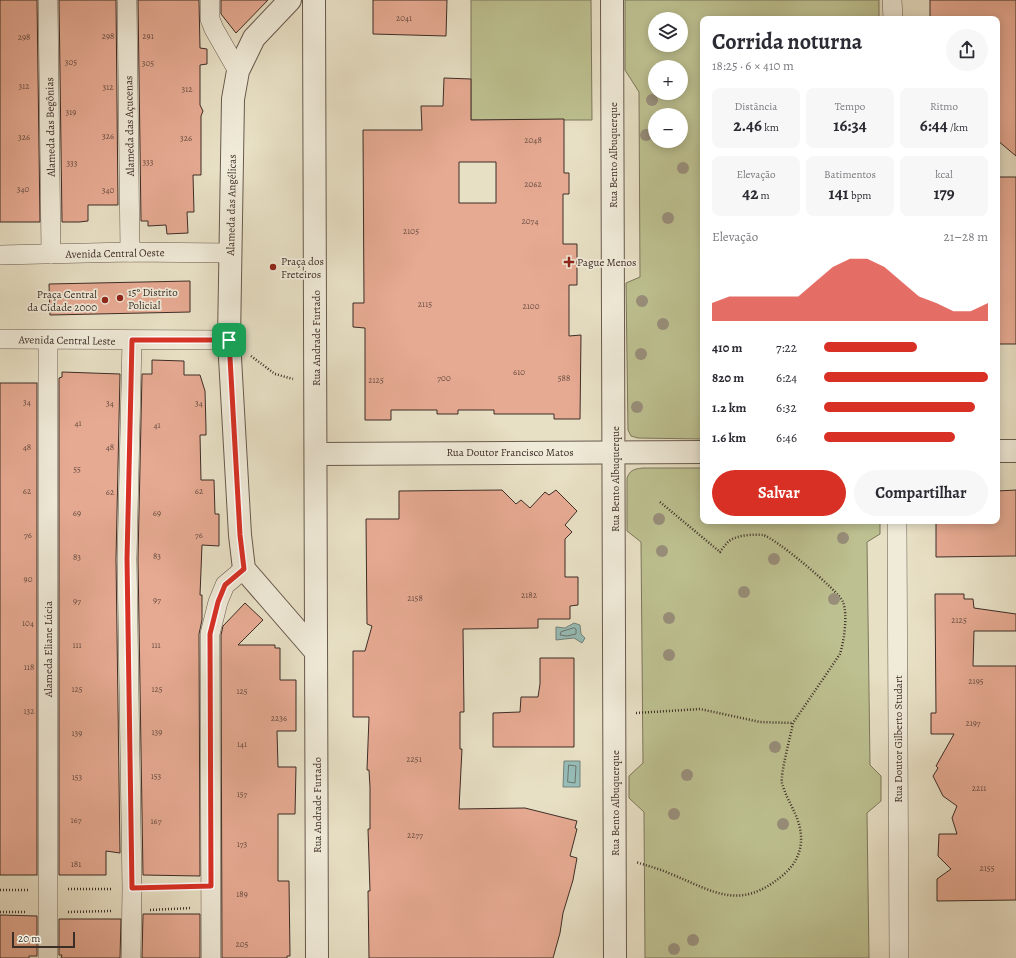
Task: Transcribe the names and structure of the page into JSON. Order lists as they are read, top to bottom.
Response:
{
  "streets": {
    "street": [
      "Alameda das Açucenas",
      "Alameda das Begônias",
      "Rua Bento Albuquerque",
      "Alameda das Angélicas",
      "Avenida Central Oeste",
      "Rua Andrade Furtado",
      "Avenida Central Leste",
      "Rua Doutor Francisco Matos",
      "Alameda Eliane Lúcia",
      "Rua Doutor Gilberto Studart"
    ]
  },
  "crossings": [
    ["Alameda das Açucenas", "Avenida Central Oeste"],
    ["Alameda das Begônias", "Avenida Central Oeste"],
    ["Rua Bento Albuquerque", "Rua Doutor Francisco Matos"],
    ["Alameda das Angélicas", "Avenida Central Oeste"],
    ["Alameda das Angélicas", "Avenida Central Leste"],
    ["Rua Andrade Furtado", "Rua Doutor Francisco Matos"],
    ["Avenida Central Leste", "Alameda Eliane Lúcia"]
  ],
  "places": {
    "health": ["Pague Menos"],
    "other": ["Praça dos Freteiros", "15º Distrito Policial", "Praça Central da Cidade 2000"]
  },
  "house_numbers": [
    "2041",
    "298",
    "291",
    "298",
    "305",
    "305",
    "312",
    "312",
    "312",
    "319",
    "326",
    "326",
    "326",
    "2048",
    "333",
    "333",
    "2062",
    "340",
    "340",
    "2074",
    "2105",
    "2115",
    "2100",
    "610",
    "700",
    "588",
    "2125",
    "34",
    "34",
    "34",
    "41",
    "41",
    "48",
    "48",
    "55",
    "62",
    "62",
    "62",
    "69",
    "69",
    "76",
    "76",
    "83",
    "83",
    "90",
    "2182",
    "2158",
    "97",
    "97",
    "2125",
    "104",
    "111",
    "111",
    "118",
    "2195",
    "125",
    "125",
    "125",
    "132",
    "2236",
    "2197",
    "139",
    "139",
    "141",
    "2251",
    "153",
    "153",
    "2211",
    "157",
    "167",
    "167",
    "2277",
    "173",
    "181",
    "2155",
    "189",
    "205"
  ],
  "scale_bar": "20 m",
  "page": {
    "map_buttons": ["+", "−"],
    "heading": ["Corrida noturna", "18:25 · 6 × 410 m"],
    "stats": [
      ["Distância", "2.46 km"],
      ["Tempo", "16:34"],
      ["Ritmo", "6:44 /km"],
      ["Elevação", "42 m"],
      ["Batimentos", "141 bpm"],
      ["kcal", "179"]
    ],
    "chart": ["Elevação", "21–28 m"],
    "list": [
      {
        "name": "410 m",
        "note": "7:22"
      },
      {
        "name": "820 m",
        "note": "6:24"
      },
      {
        "name": "1.2 km",
        "note": "6:32"
      },
      {
        "name": "1.6 km",
        "note": "6:46"
      }
    ],
    "buttons": ["Salvar", "Compartilhar"],
    "scale": "20 m"
  }
}
